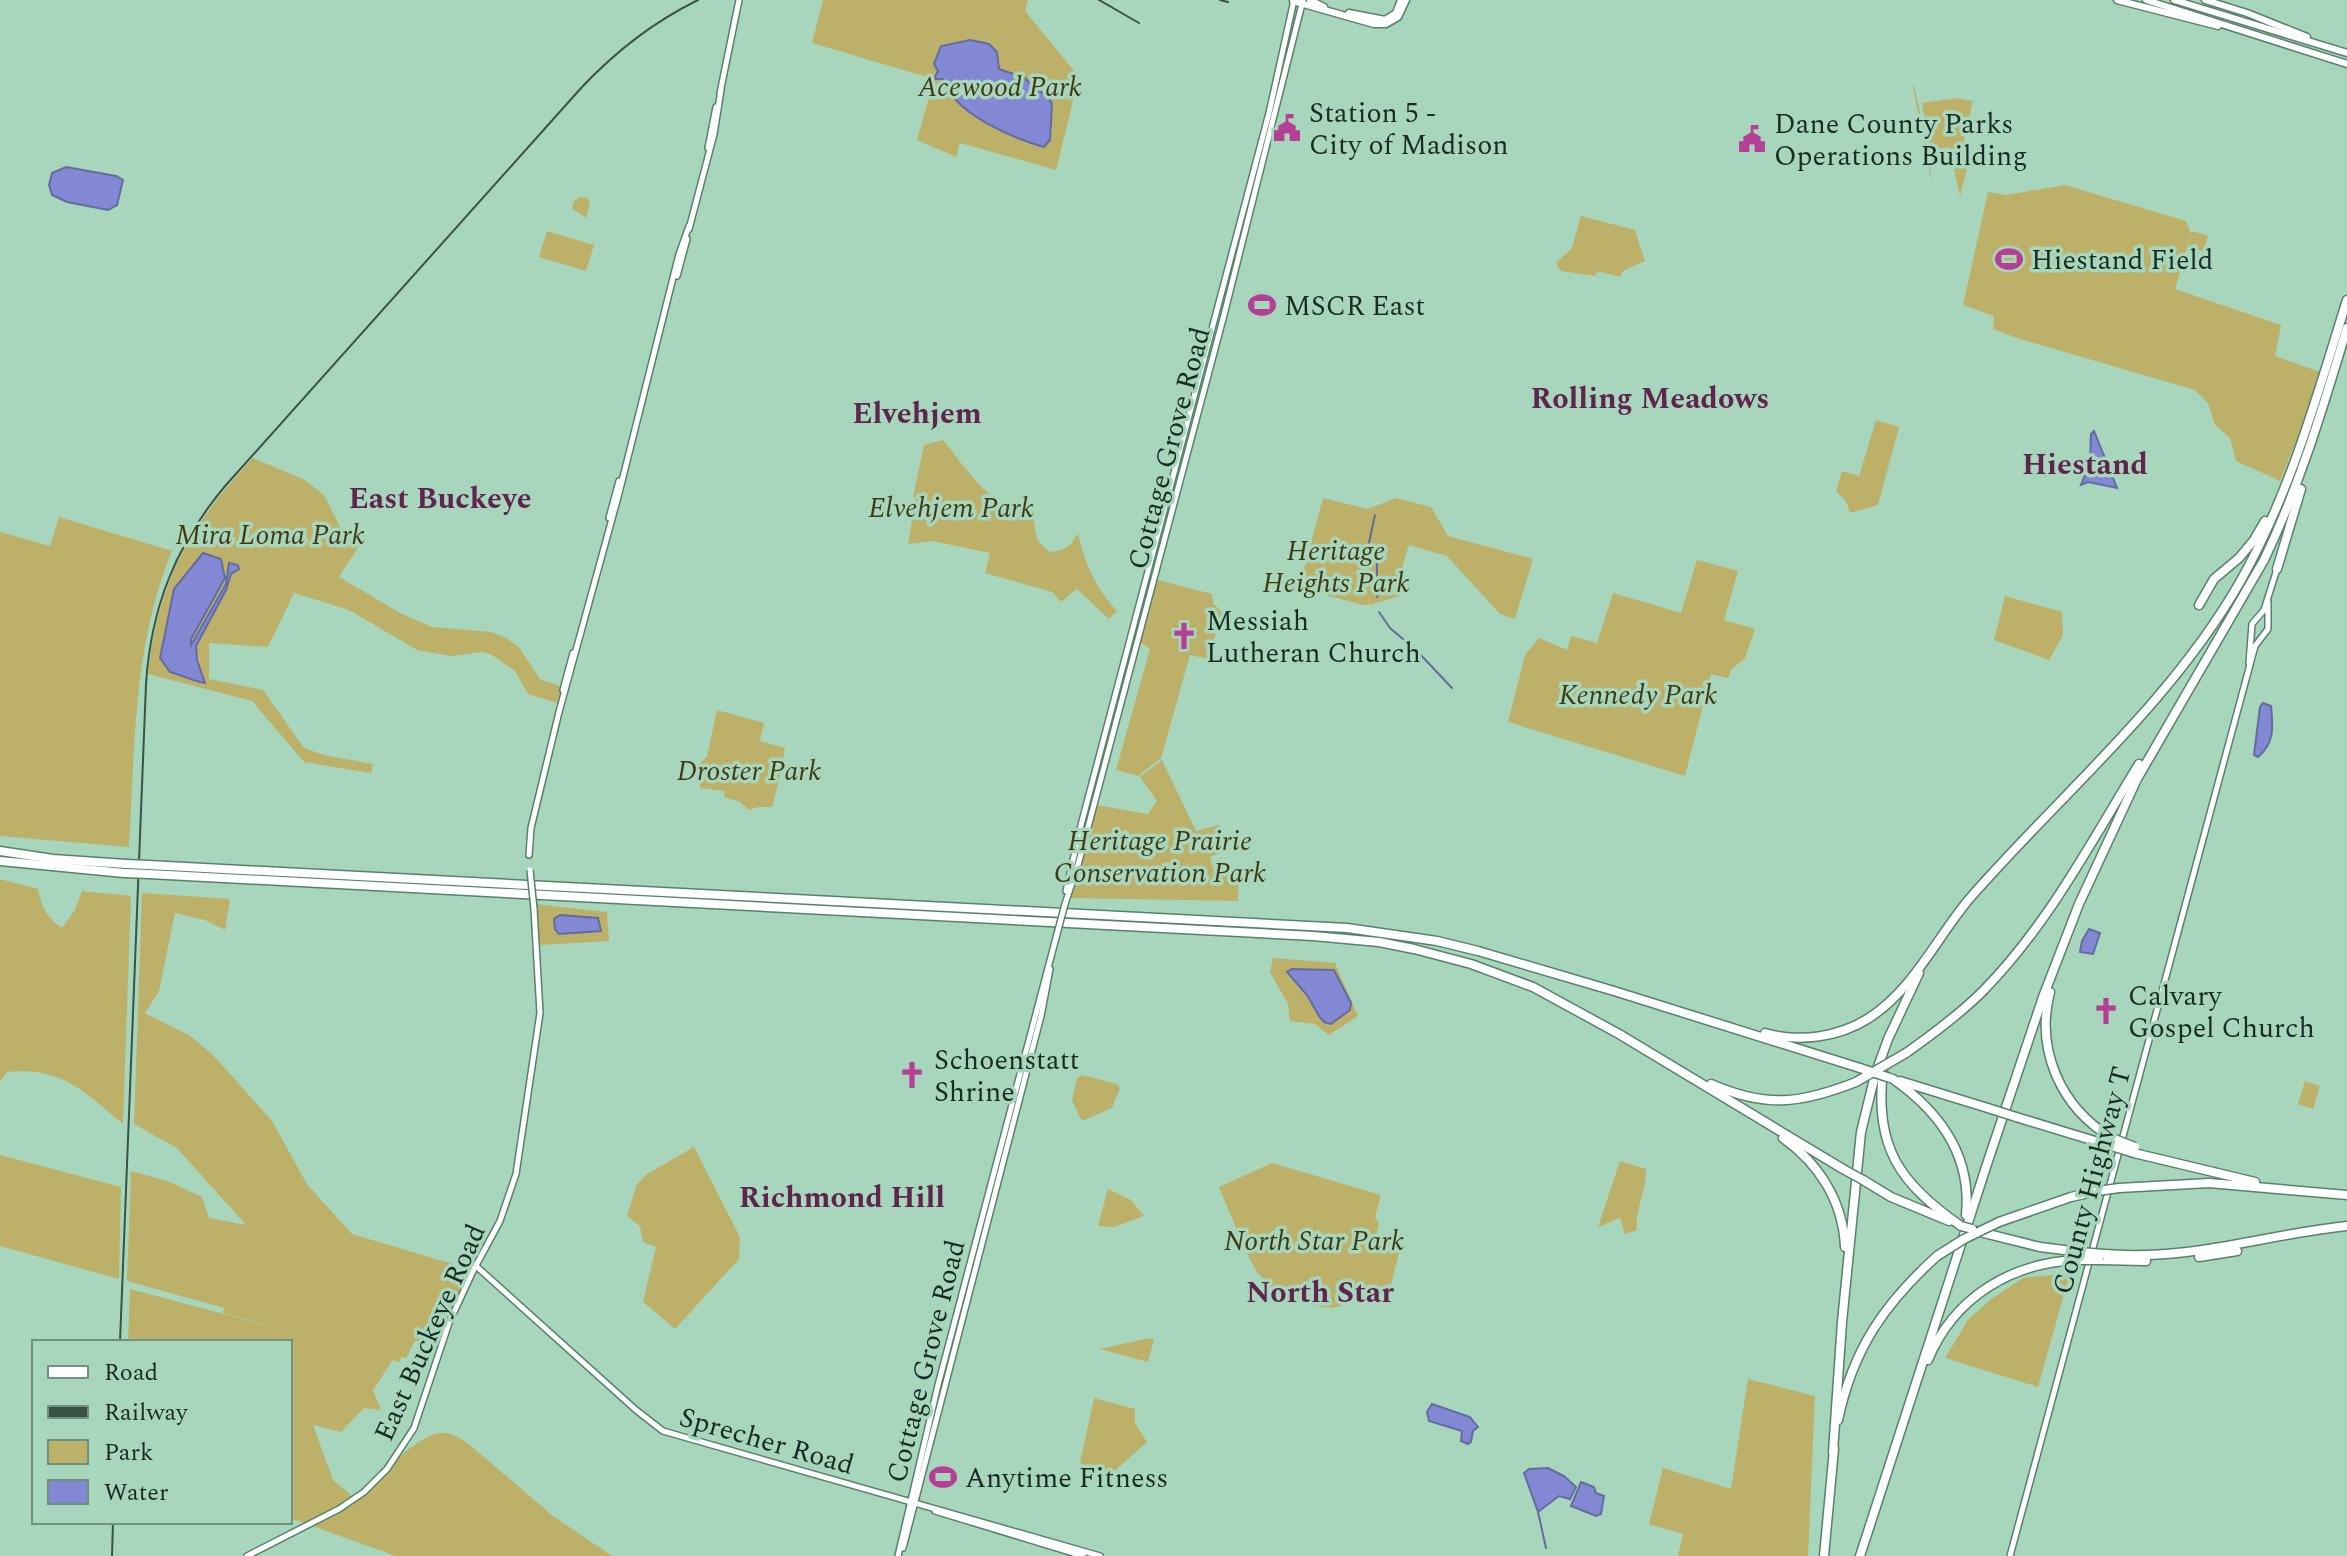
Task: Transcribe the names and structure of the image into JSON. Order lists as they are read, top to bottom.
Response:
{
  "streets": {
    "main road": [
      "Cottage Grove Road",
      "County Highway T",
      "East Buckeye Road",
      "Sprecher Road"
    ]
  },
  "crossings": [
    ["Cottage Grove Road", "Sprecher Road"],
    ["East Buckeye Road", "Sprecher Road"]
  ],
  "districts": [
    "Rolling Meadows",
    "Elvehjem",
    "Hiestand",
    "East Buckeye",
    "Richmond Hill",
    "North Star"
  ],
  "parks": [
    "Acewood Park",
    "Elvehjem Park",
    "Mira Loma Park",
    "Heritage Heights Park",
    "Kennedy Park",
    "Droster Park",
    "Heritage Prairie Conservation Park",
    "North Star Park"
  ],
  "places": {
    "public building": ["Station 5 - City of Madison", "Dane County Parks Operations Building"],
    "sports": ["Hiestand Field", "MSCR East", "Anytime Fitness"],
    "church": ["Messiah Lutheran Church", "Calvary Gospel Church", "Schoenstatt Shrine"]
  },
  "legend": [
    "Road",
    "Railway",
    "Park",
    "Water"
  ]
}
